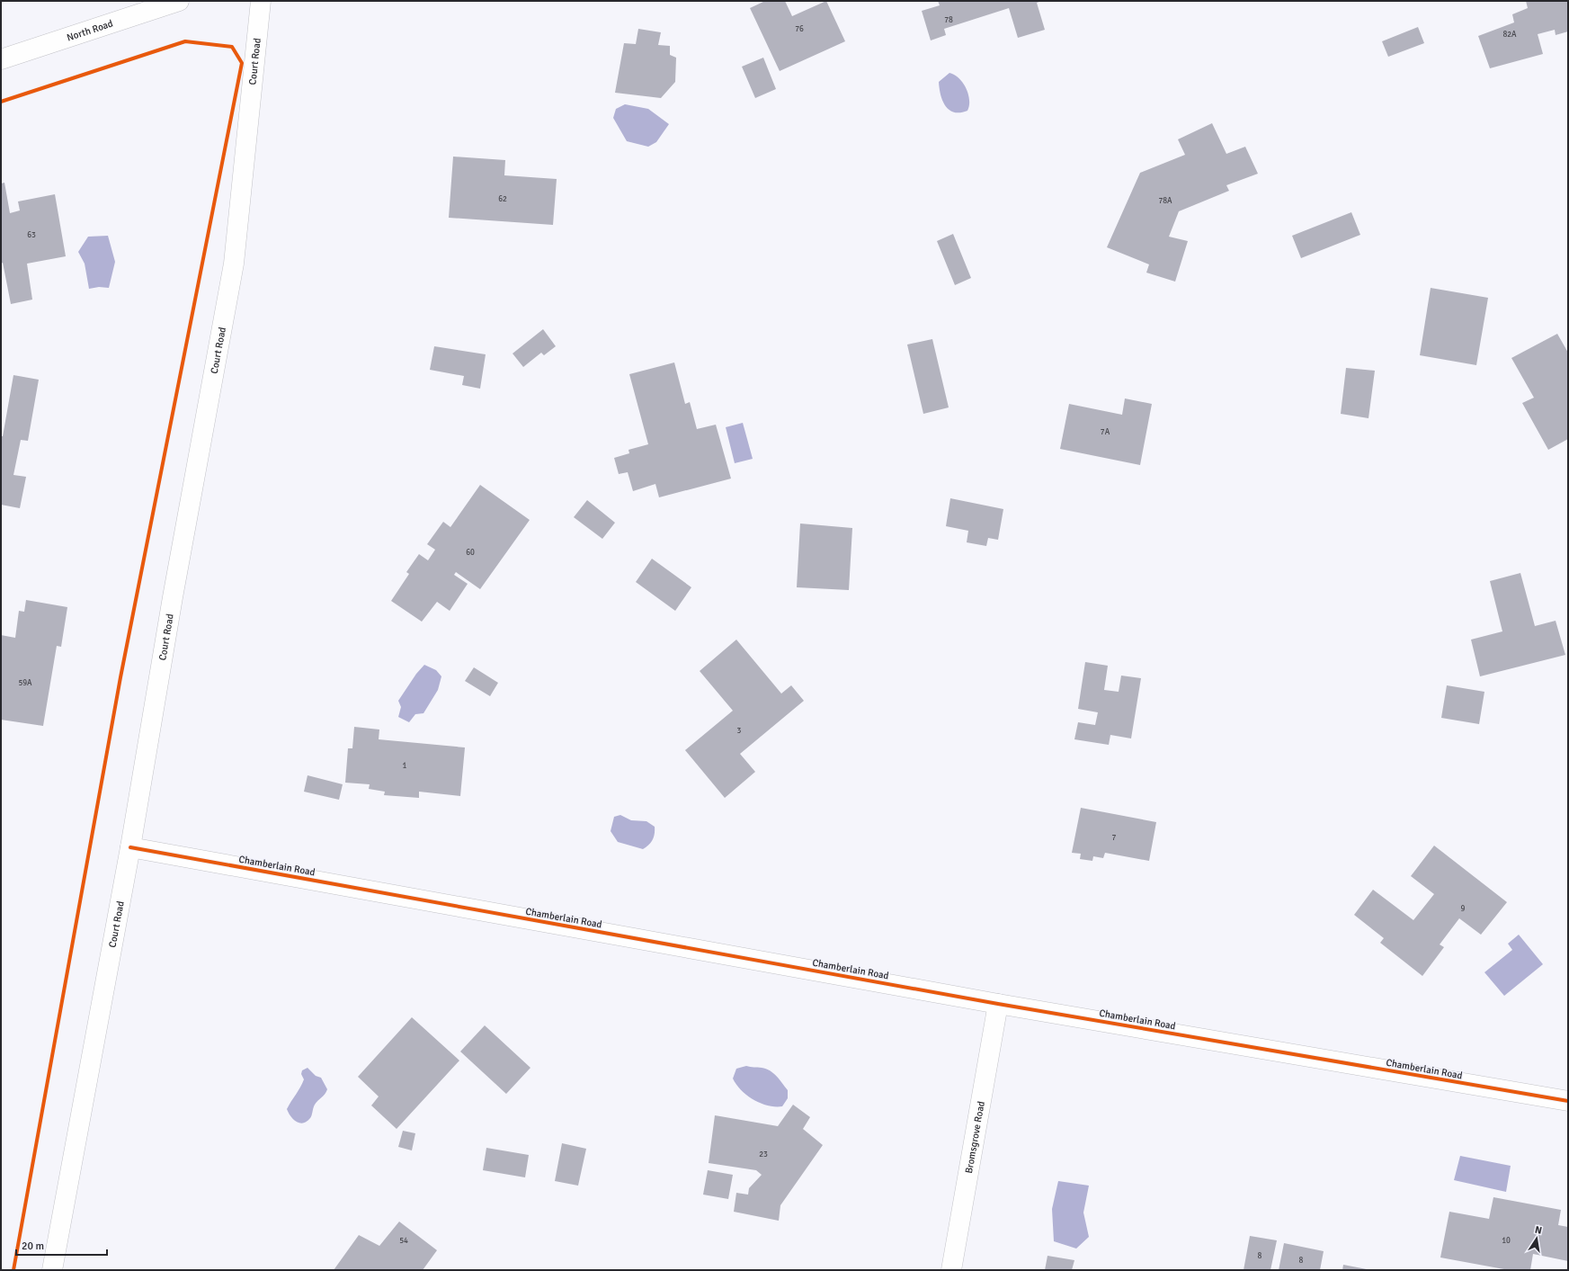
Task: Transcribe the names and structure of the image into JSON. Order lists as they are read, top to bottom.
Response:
{
  "streets": {
    "street": [
      "North Road",
      "Court Road",
      "Chamberlain Road",
      "Bromsgrove Road"
    ]
  },
  "crossings": [
    ["Court Road", "Chamberlain Road"],
    ["Chamberlain Road", "Bromsgrove Road"]
  ],
  "house_numbers": [
    "78",
    "76",
    "82A",
    "62",
    "78A",
    "63",
    "7A",
    "60",
    "59A",
    "3",
    "1",
    "7",
    "9",
    "23",
    "54",
    "10",
    "8",
    "8"
  ],
  "scale_bar": "20 m",
  "north": "top"
}
